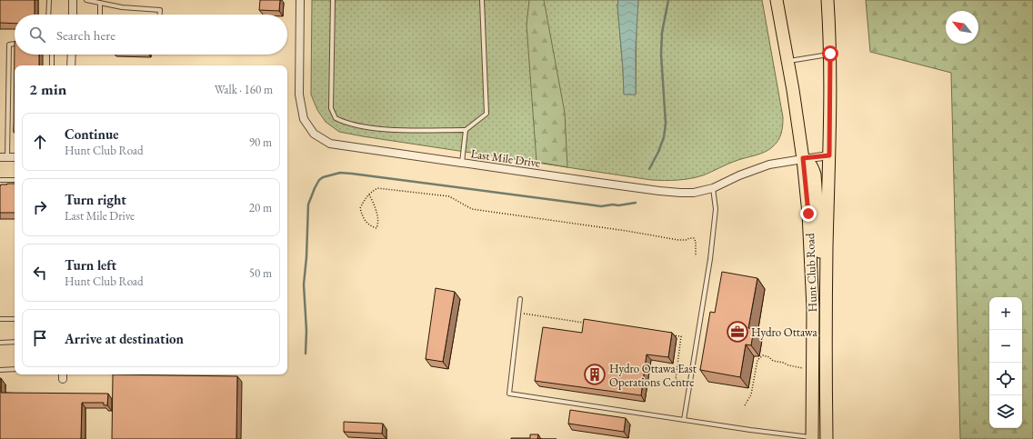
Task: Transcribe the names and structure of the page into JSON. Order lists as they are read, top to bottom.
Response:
{
  "streets": {
    "main road": ["Hunt Club Road"],
    "street": ["Last Mile Drive"]
  },
  "crossings": [
    ["Last Mile Drive", "Hunt Club Road"]
  ],
  "places": {
    "office": ["Hydro Ottawa"],
    "building": ["Hydro Ottawa East Operations Centre"]
  },
  "north": "top left",
  "page": {
    "search": "Search here",
    "heading": ["2 min", "Walk · 160 m"],
    "list": [
      ["Continue", "Hunt Club Road", "90 m"],
      ["Turn right", "Last Mile Drive", "20 m"],
      ["Turn left", "Hunt Club Road", "50 m"],
      "Arrive at destination"
    ],
    "map_buttons": ["+", "−"]
  }
}
